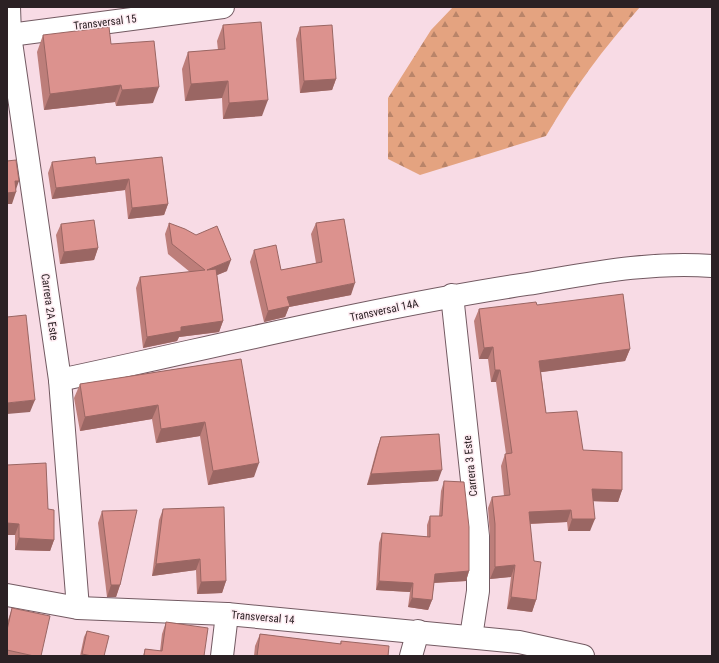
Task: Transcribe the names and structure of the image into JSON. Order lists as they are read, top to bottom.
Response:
{
  "streets": {
    "street": [
      "Transversal 15",
      "Carrera 2A Este",
      "Transversal 14A",
      "Carrera 3 Este",
      "Transversal 14"
    ]
  },
  "crossings": [
    ["Transversal 15", "Carrera 2A Este"],
    ["Carrera 2A Este", "Transversal 14A"],
    ["Carrera 2A Este", "Transversal 14"],
    ["Transversal 14A", "Carrera 3 Este"],
    ["Carrera 3 Este", "Transversal 14"]
  ]
}
